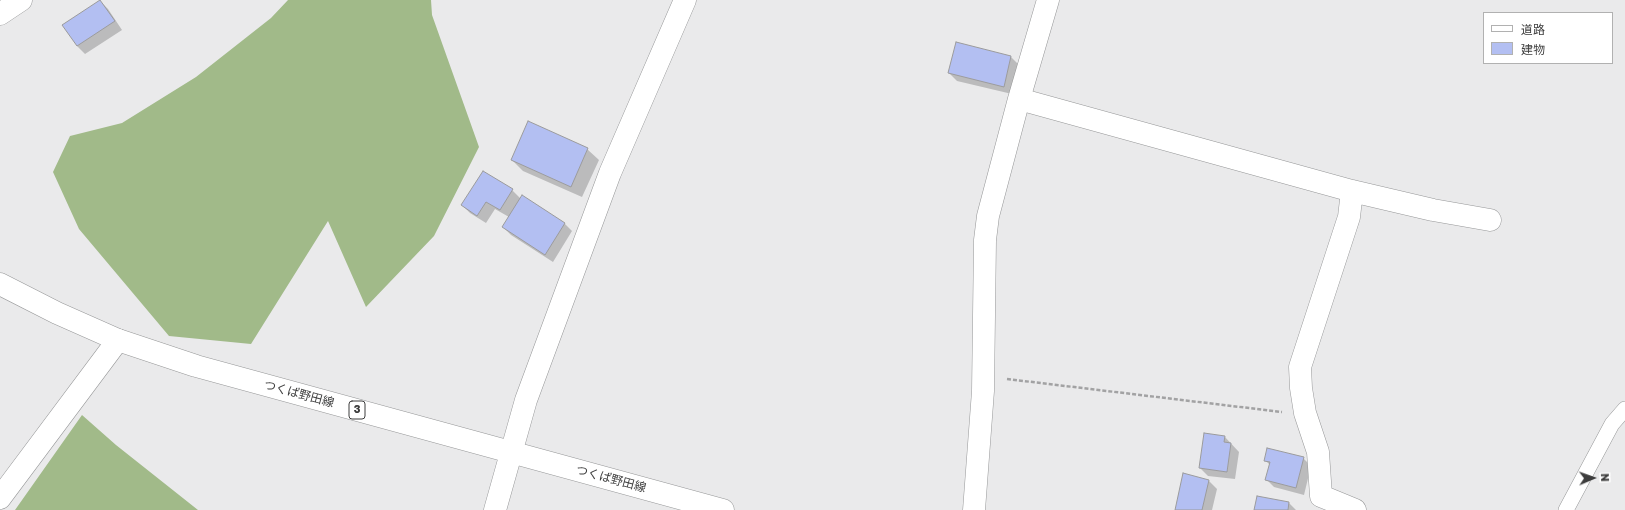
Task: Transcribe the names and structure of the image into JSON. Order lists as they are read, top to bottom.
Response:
{
  "streets": {
    "street": ["つくば野田線", "3"]
  },
  "legend": ["道路", "建物"],
  "north": "right"
}
